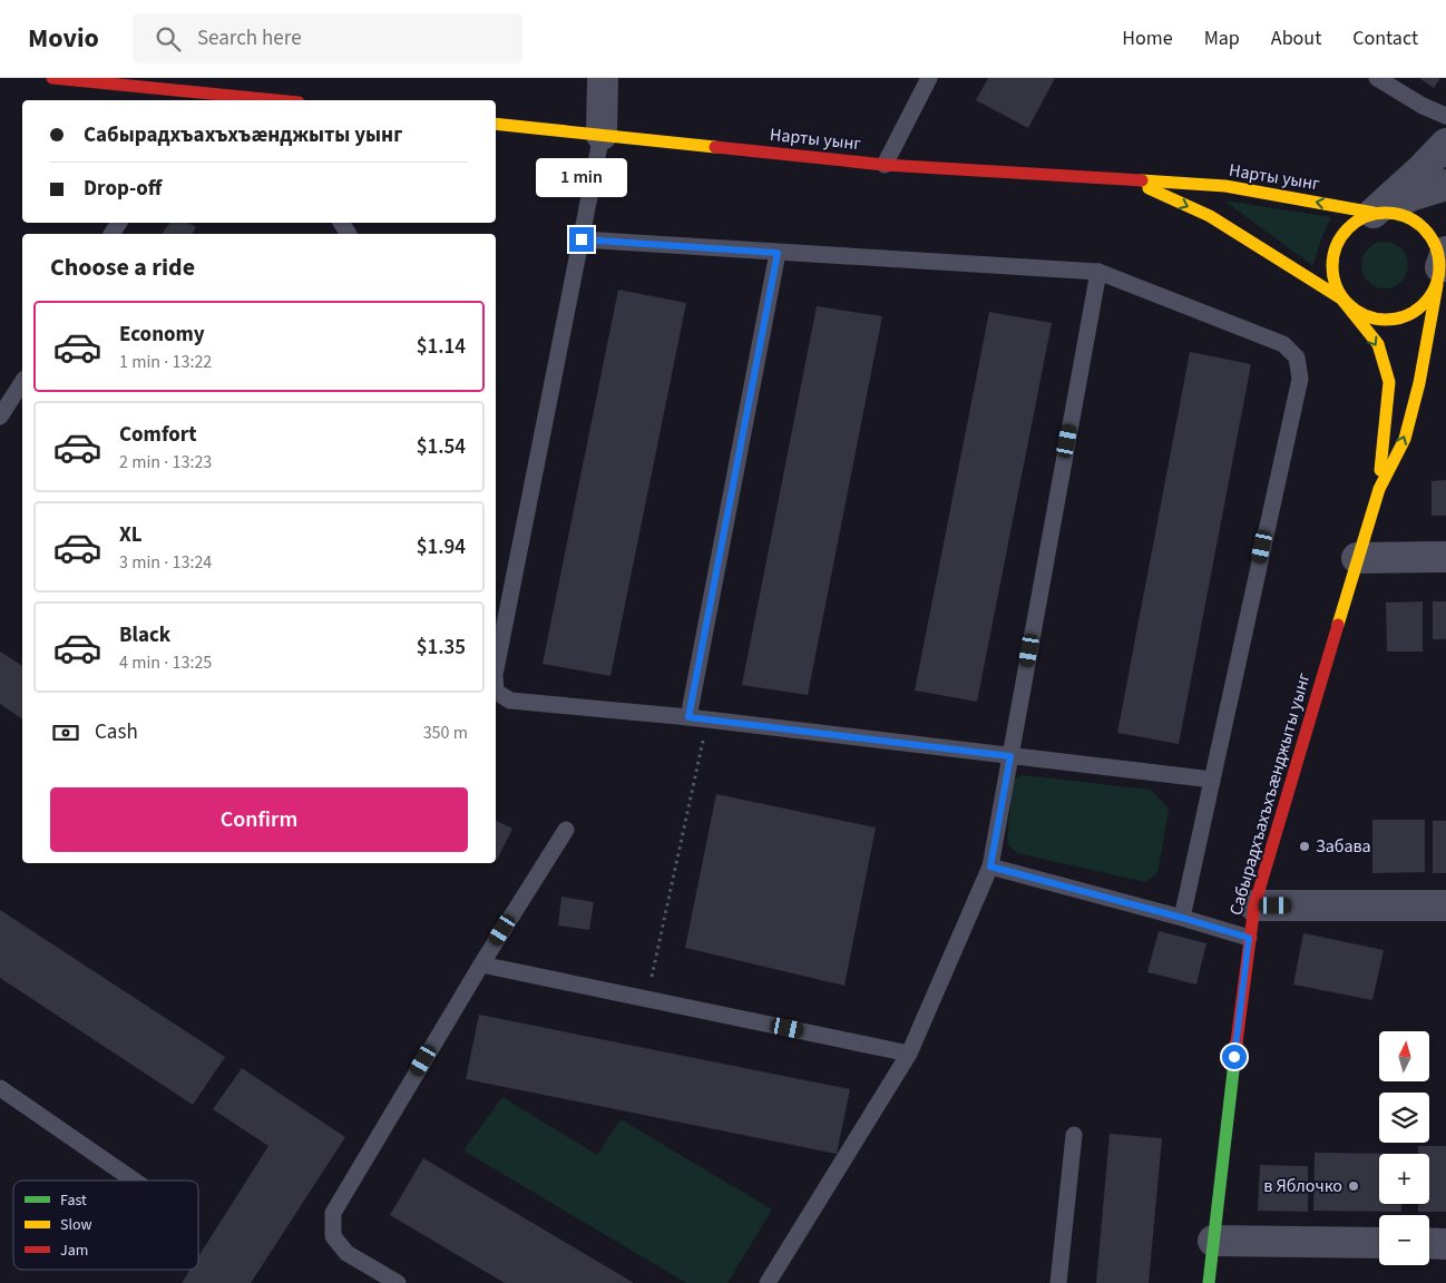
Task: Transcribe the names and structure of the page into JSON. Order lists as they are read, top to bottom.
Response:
{
  "streets": {
    "street": ["Нарты уынг", "Сабырадхъахъхъæнджыты уынг"]
  },
  "crossings": [
    ["Нарты уынг", "Сабырадхъахъхъæнджыты уынг"]
  ],
  "places": ["Забава", "в Яблочко"],
  "legend": ["Fast", "Slow", "Jam"],
  "north": "top",
  "page": {
    "header": "Movio",
    "search": "Search here",
    "nav": [
      "Home",
      "Map",
      "About",
      "Contact"
    ],
    "banner": ["Сабырадхъахъхъæнджыты уынг", "Drop-off"],
    "bubble": "1 min",
    "heading": "Choose a ride",
    "list": [
      {
        "name": "Economy",
        "note": "1 min · 13:22",
        "value": "$1.14"
      },
      {
        "name": "Comfort",
        "note": "2 min · 13:23",
        "value": "$1.54"
      },
      {
        "name": "XL",
        "note": "3 min · 13:24",
        "value": "$1.94"
      },
      {
        "name": "Black",
        "note": "4 min · 13:25",
        "value": "$1.35"
      }
    ],
    "pay": ["Cash", "350 m"],
    "buttons": "Confirm",
    "map_buttons": ["+", "−"]
  }
}
